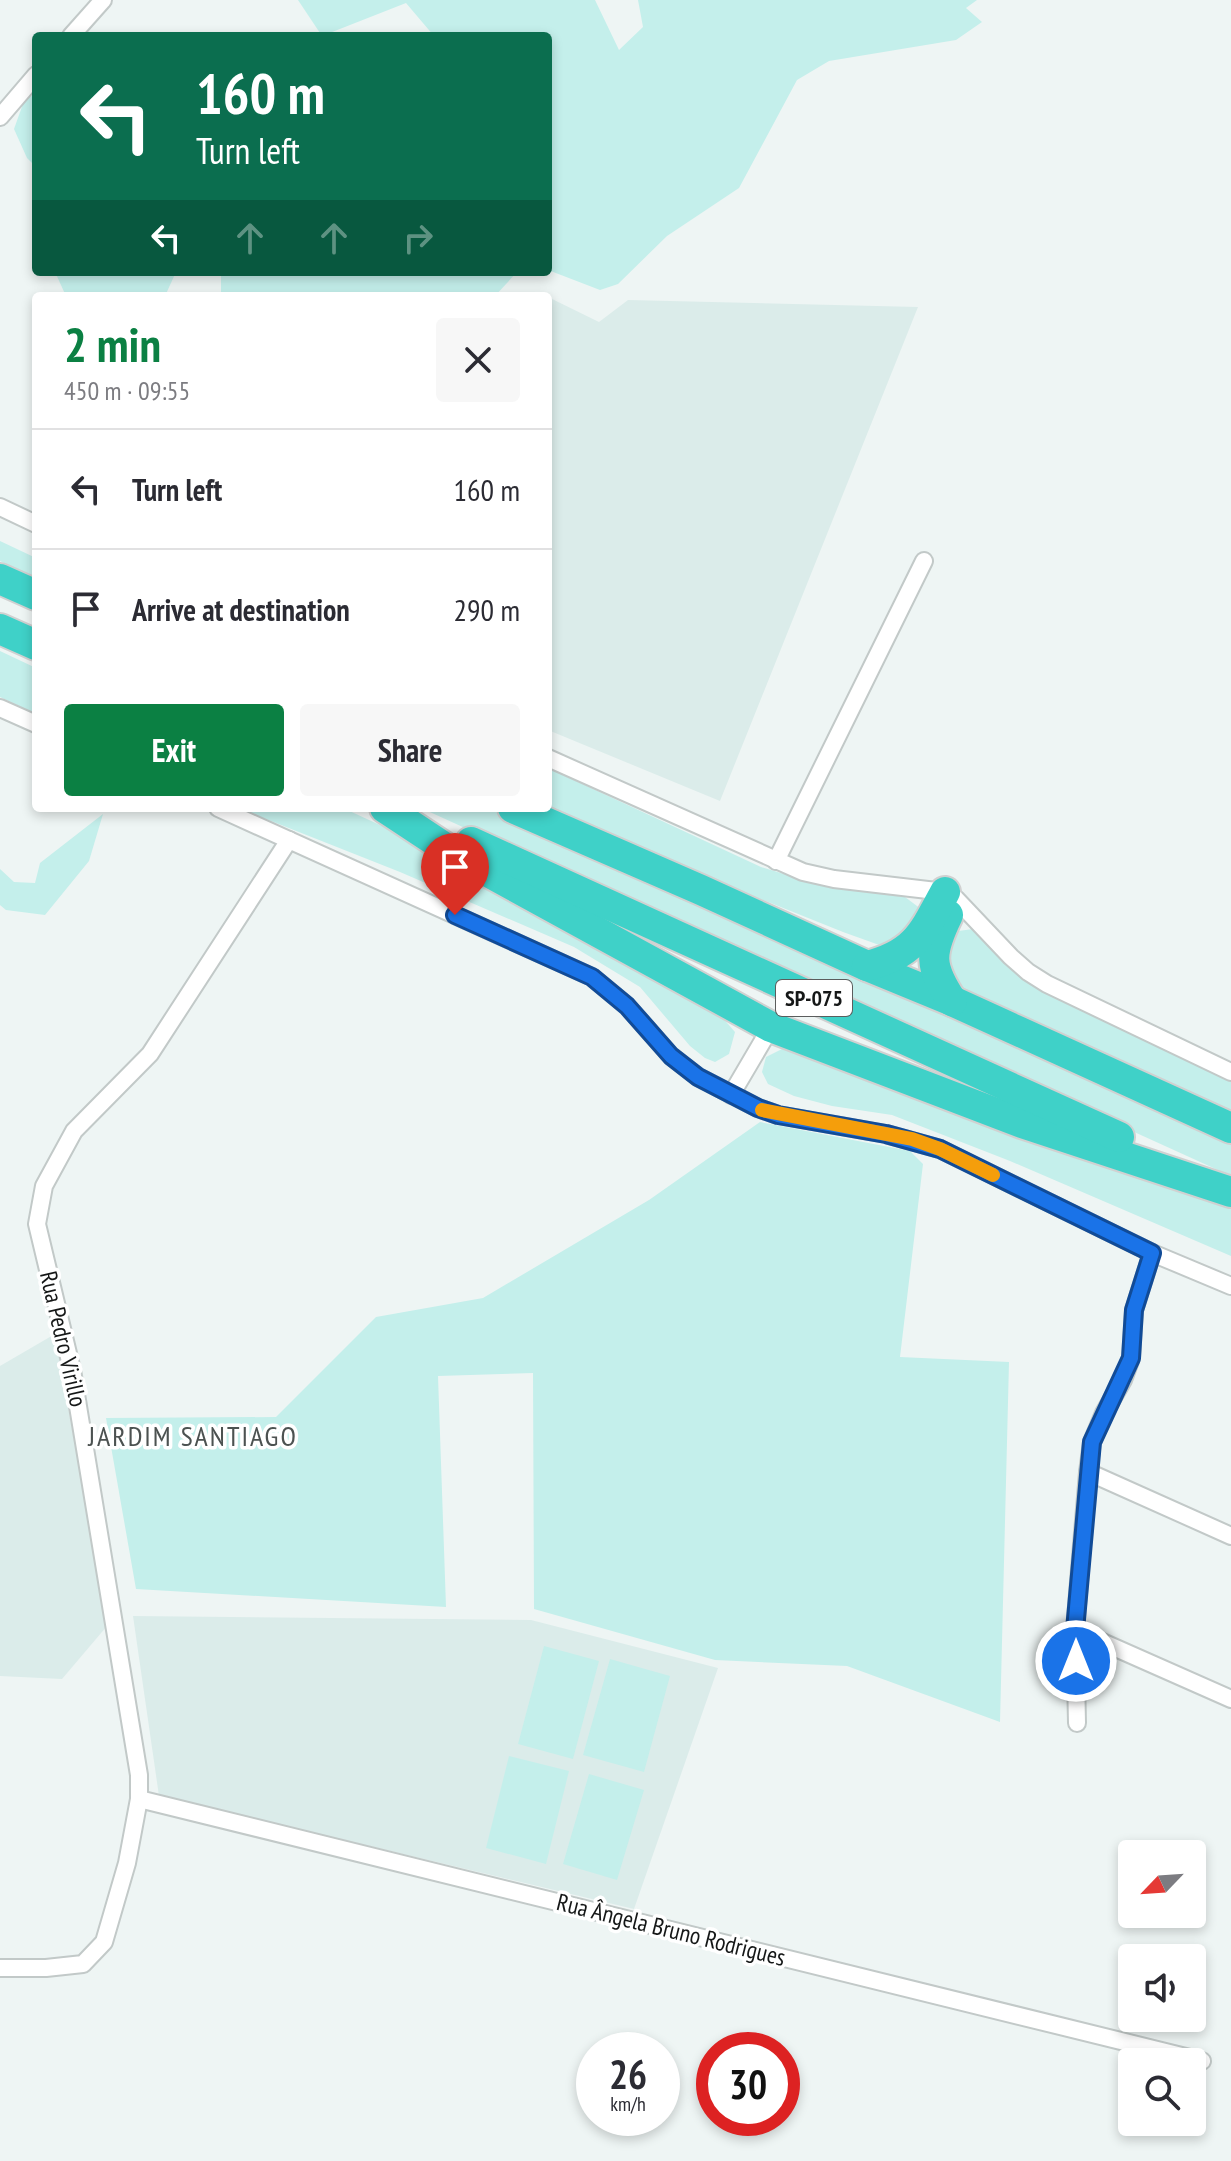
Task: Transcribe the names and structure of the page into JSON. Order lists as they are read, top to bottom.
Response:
{
  "streets": {
    "highway": ["SP-075"],
    "street": ["Rua Pedro Virillo", "Rua Ângela Bruno Rodrigues"]
  },
  "crossings": [
    ["Rua Pedro Virillo", "Rua Ângela Bruno Rodrigues"]
  ],
  "districts": ["JARDIM SANTIAGO"],
  "north": "bottom left",
  "page": {
    "turn": ["160 m", "Turn left"],
    "heading": ["2 min", "450 m · 09:55"],
    "list": [
      {
        "name": "Turn left",
        "value": "160 m"
      },
      {
        "name": "Arrive at destination",
        "value": "290 m"
      }
    ],
    "buttons": ["Exit", "Share"],
    "speed": "26 km/h",
    "limit": "30"
  }
}
